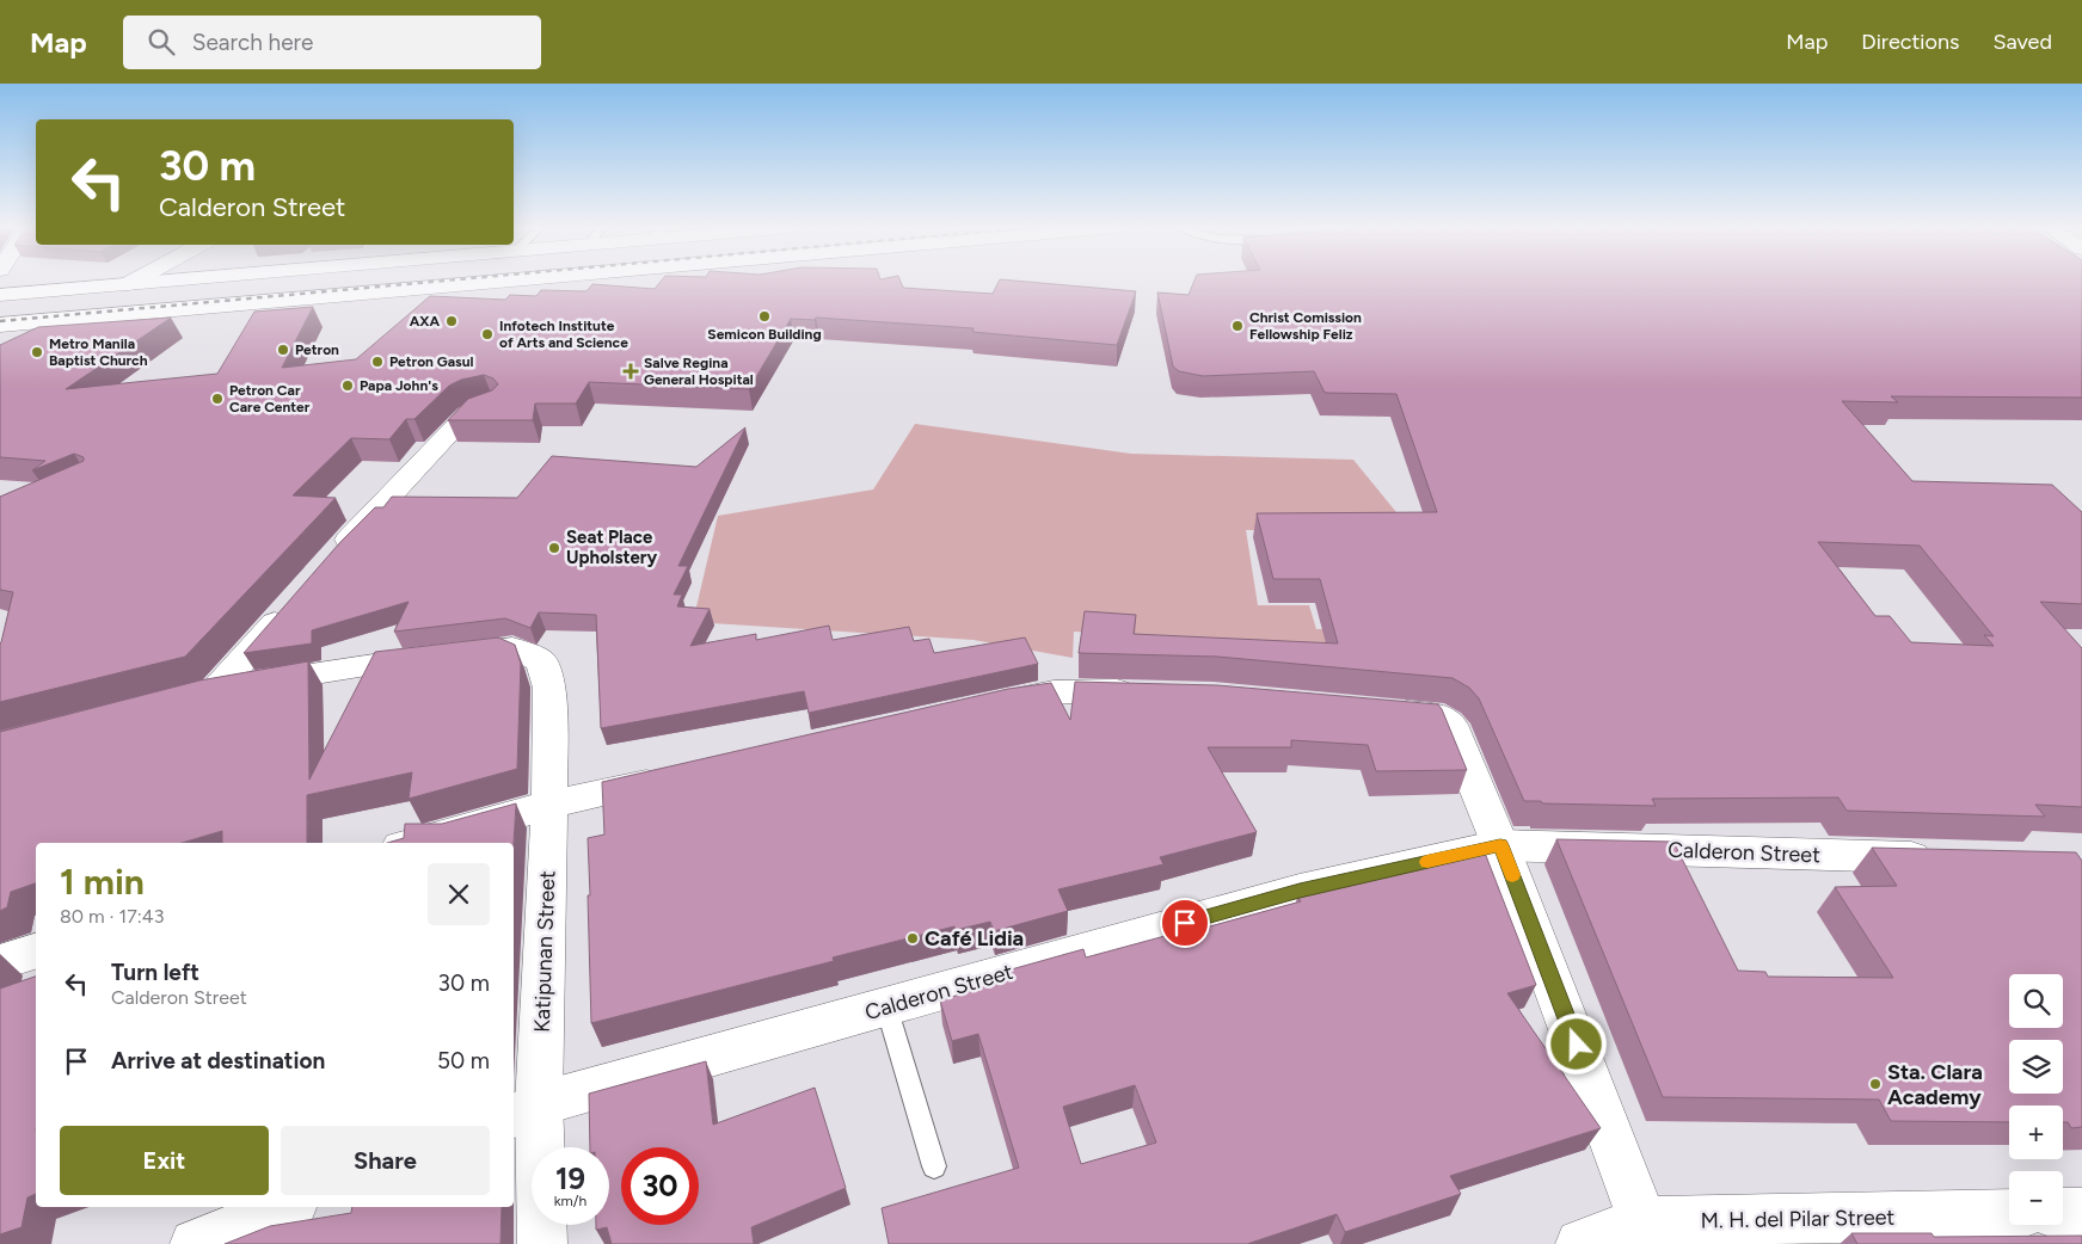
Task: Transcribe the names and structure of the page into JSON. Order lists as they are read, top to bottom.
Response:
{
  "streets": {
    "street": ["Calderon Street", "Katipunan Street", "M. H. del Pilar Street"]
  },
  "crossings": [
    ["Calderon Street", "Katipunan Street"]
  ],
  "places": {
    "other": [
      "Semicon Building",
      "AXA",
      "Christ Comission Fellowship Feliz",
      "Infotech Institute of Arts and Science",
      "Petron",
      "Metro Manila Baptist Church",
      "Petron Gasul",
      "Papa John's",
      "Petron Car Care Center",
      "Seat Place Upholstery",
      "Café Lidia",
      "Sta. Clara Academy"
    ],
    "health": ["Salve Regina General Hospital"]
  },
  "page": {
    "header": "Map",
    "search": "Search here",
    "nav": ["Map", "Directions", "Saved"],
    "turn": ["30 m", "Calderon Street"],
    "heading": ["1 min", "80 m · 17:43"],
    "list": [
      {
        "name": "Turn left",
        "note": "Calderon Street",
        "value": "30 m"
      },
      {
        "name": "Arrive at destination",
        "value": "50 m"
      }
    ],
    "map_buttons": ["+", "−"],
    "buttons": ["Exit", "Share"],
    "speed": "19 km/h",
    "limit": "30"
  }
}
